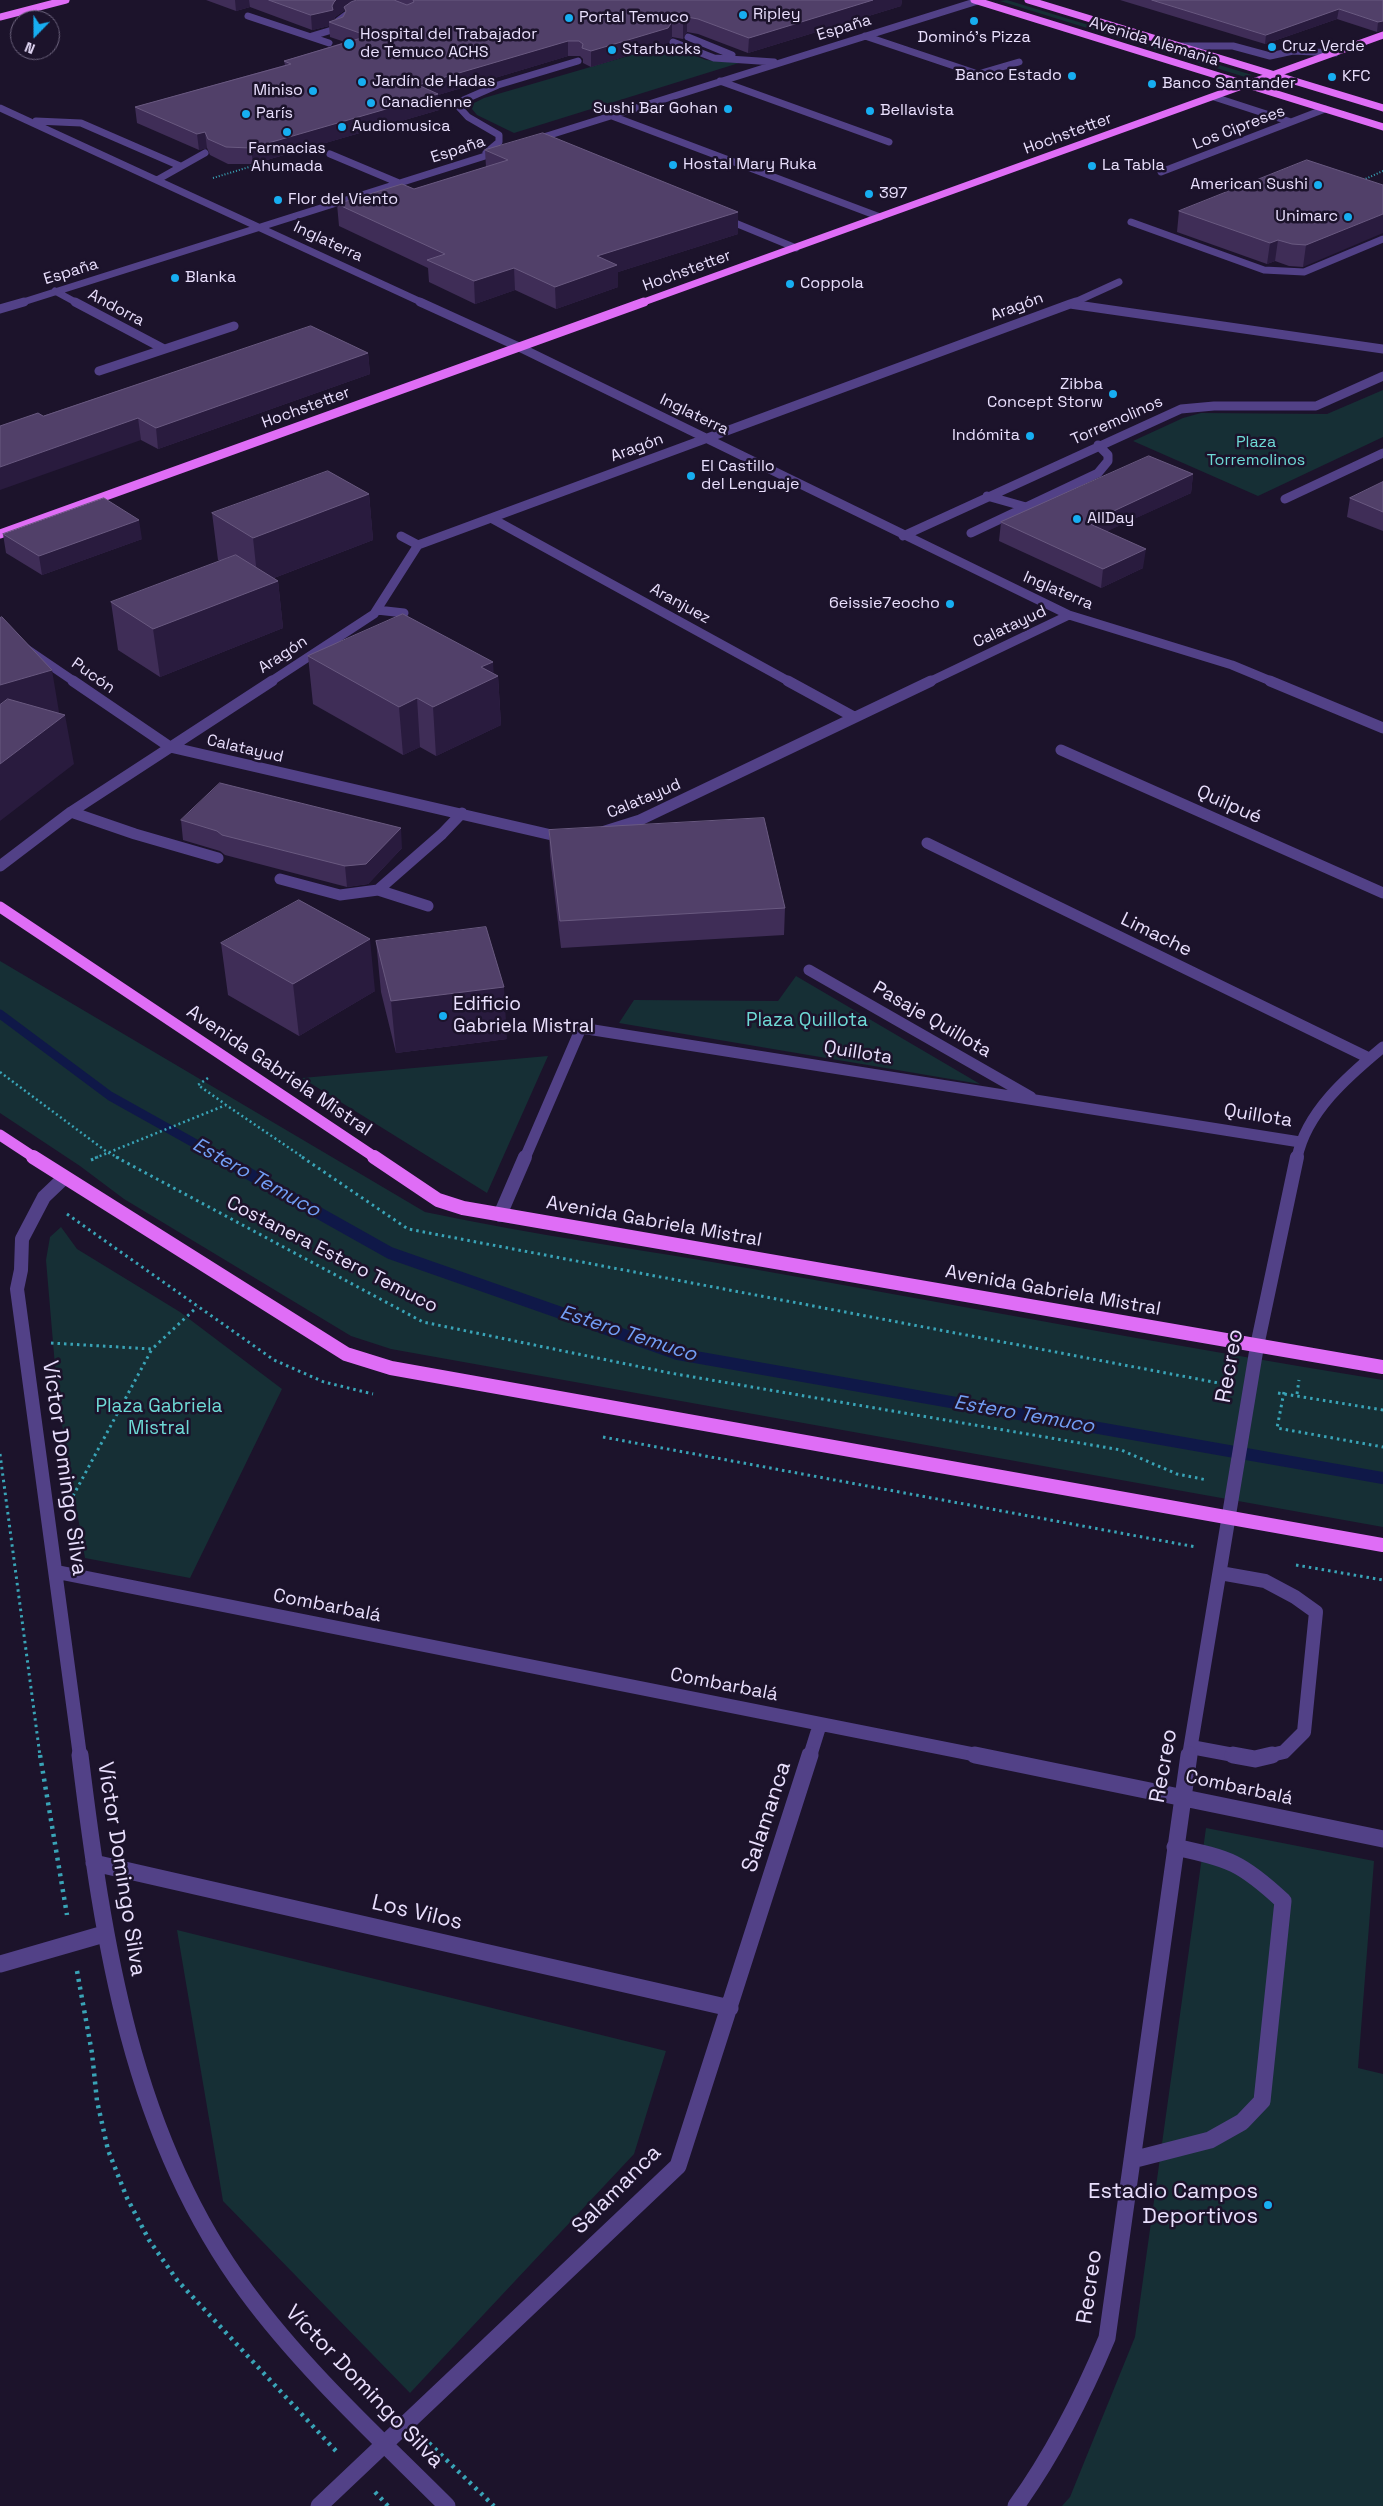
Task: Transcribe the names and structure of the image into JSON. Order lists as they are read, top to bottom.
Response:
{
  "streets": {
    "main road": ["Avenida Alemania", "Hochstetter", "Avenida Gabriela Mistral"],
    "street": [
      "España",
      "Los Cipreses",
      "Inglaterra",
      "Aragón",
      "Andorra",
      "Torremolinos",
      "Aranjuez",
      "Calatayud",
      "Pucón",
      "Quilpué",
      "Limache",
      "Pasaje Quillota",
      "Quillota",
      "Recreo",
      "Víctor Domingo Silva",
      "Combarbalá",
      "Salamanca",
      "Los Vilos"
    ],
    "path": ["Costanera Estero Temuco"]
  },
  "crossings": [
    ["España", "Avenida Alemania"],
    ["España", "Inglaterra"],
    ["España", "Andorra"],
    ["Avenida Alemania", "Los Cipreses"],
    ["Avenida Alemania", "Hochstetter"],
    ["Hochstetter", "Inglaterra"],
    ["Inglaterra", "Aragón"],
    ["Inglaterra", "Torremolinos"],
    ["Inglaterra", "Calatayud"],
    ["Aragón", "Aranjuez"],
    ["Aragón", "Calatayud"],
    ["Aragón", "Pucón"],
    ["Aranjuez", "Calatayud"],
    ["Calatayud", "Pucón"],
    ["Limache", "Recreo"],
    ["Pasaje Quillota", "Quillota"],
    ["Quillota", "Avenida Gabriela Mistral"],
    ["Quillota", "Recreo"],
    ["Avenida Gabriela Mistral", "Recreo"],
    ["Recreo", "Combarbalá"],
    ["Víctor Domingo Silva", "Combarbalá"],
    ["Víctor Domingo Silva", "Salamanca"],
    ["Víctor Domingo Silva", "Los Vilos"],
    ["Combarbalá", "Salamanca"],
    ["Salamanca", "Los Vilos"]
  ],
  "water": ["Estero Temuco"],
  "parks": ["Plaza Torremolinos", "Plaza Quillota", "Plaza Gabriela Mistral"],
  "places": [
    "Ripley",
    "Portal Temuco",
    "Dominó's Pizza",
    "Hospital del Trabajador de Temuco ACHS",
    "Cruz Verde",
    "Starbucks",
    "Banco Estado",
    "KFC",
    "Jardín de Hadas",
    "Banco Santander",
    "Miniso",
    "Canadienne",
    "Sushi Bar Gohan",
    "Bellavista",
    "París",
    "Audiomusica",
    "Farmacias Ahumada",
    "Hostal Mary Ruka",
    "La Tabla",
    "American Sushi",
    "397",
    "Flor del Viento",
    "Unimarc",
    "Blanka",
    "Coppola",
    "Zibba Concept Storw",
    "Indómita",
    "El Castillo del Lenguaje",
    "AllDay",
    "6eissie7eocho",
    "Edificio Gabriela Mistral",
    "Estadio Campos Deportivos"
  ],
  "north": "bottom"
}
